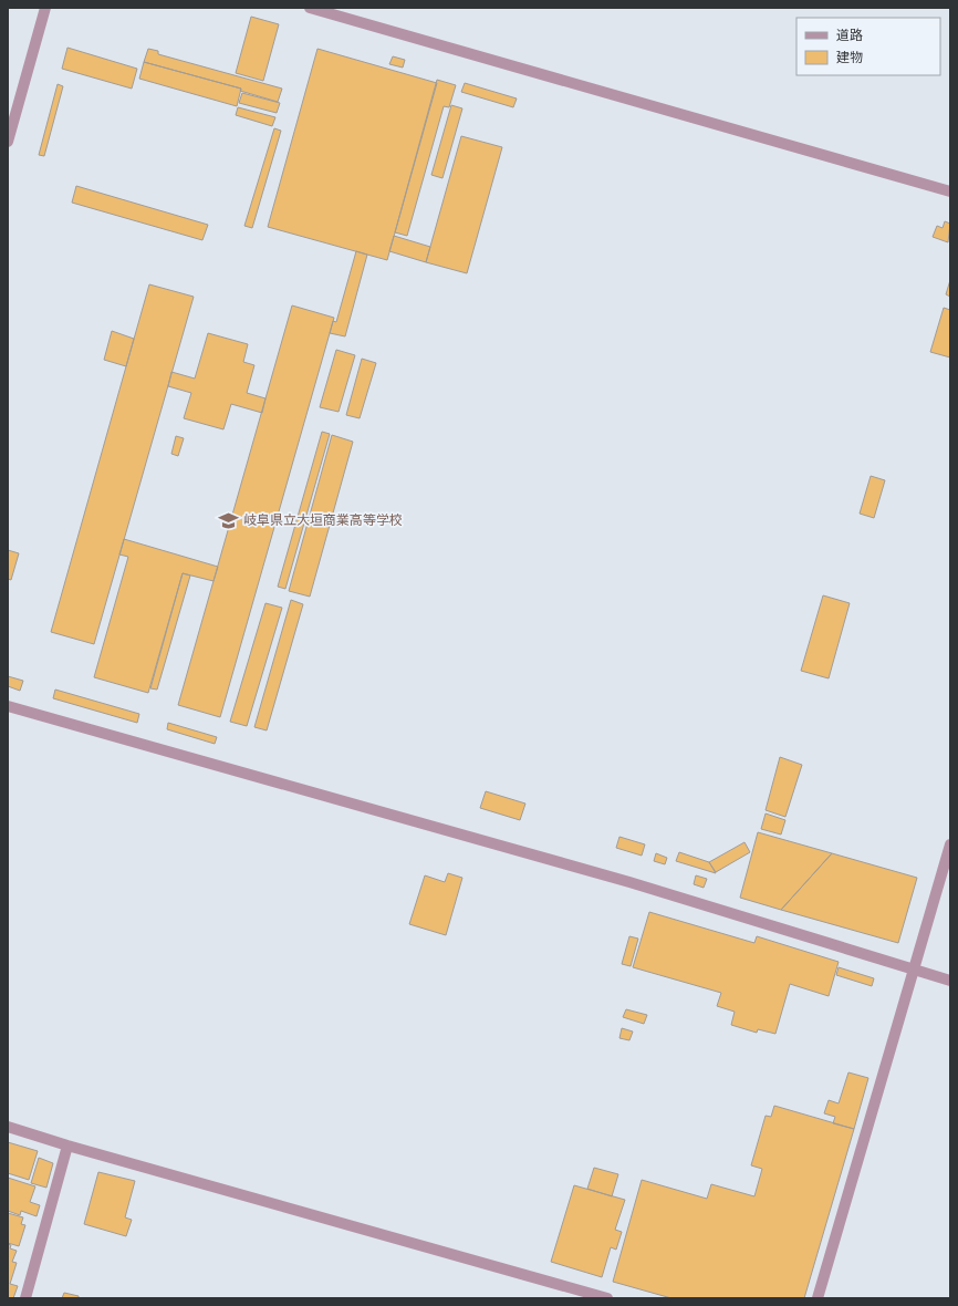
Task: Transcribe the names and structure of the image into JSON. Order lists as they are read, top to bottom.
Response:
{
  "places": {
    "school or university": ["岐阜県立大垣商業高等学校"]
  },
  "legend": ["道路", "建物"]
}
